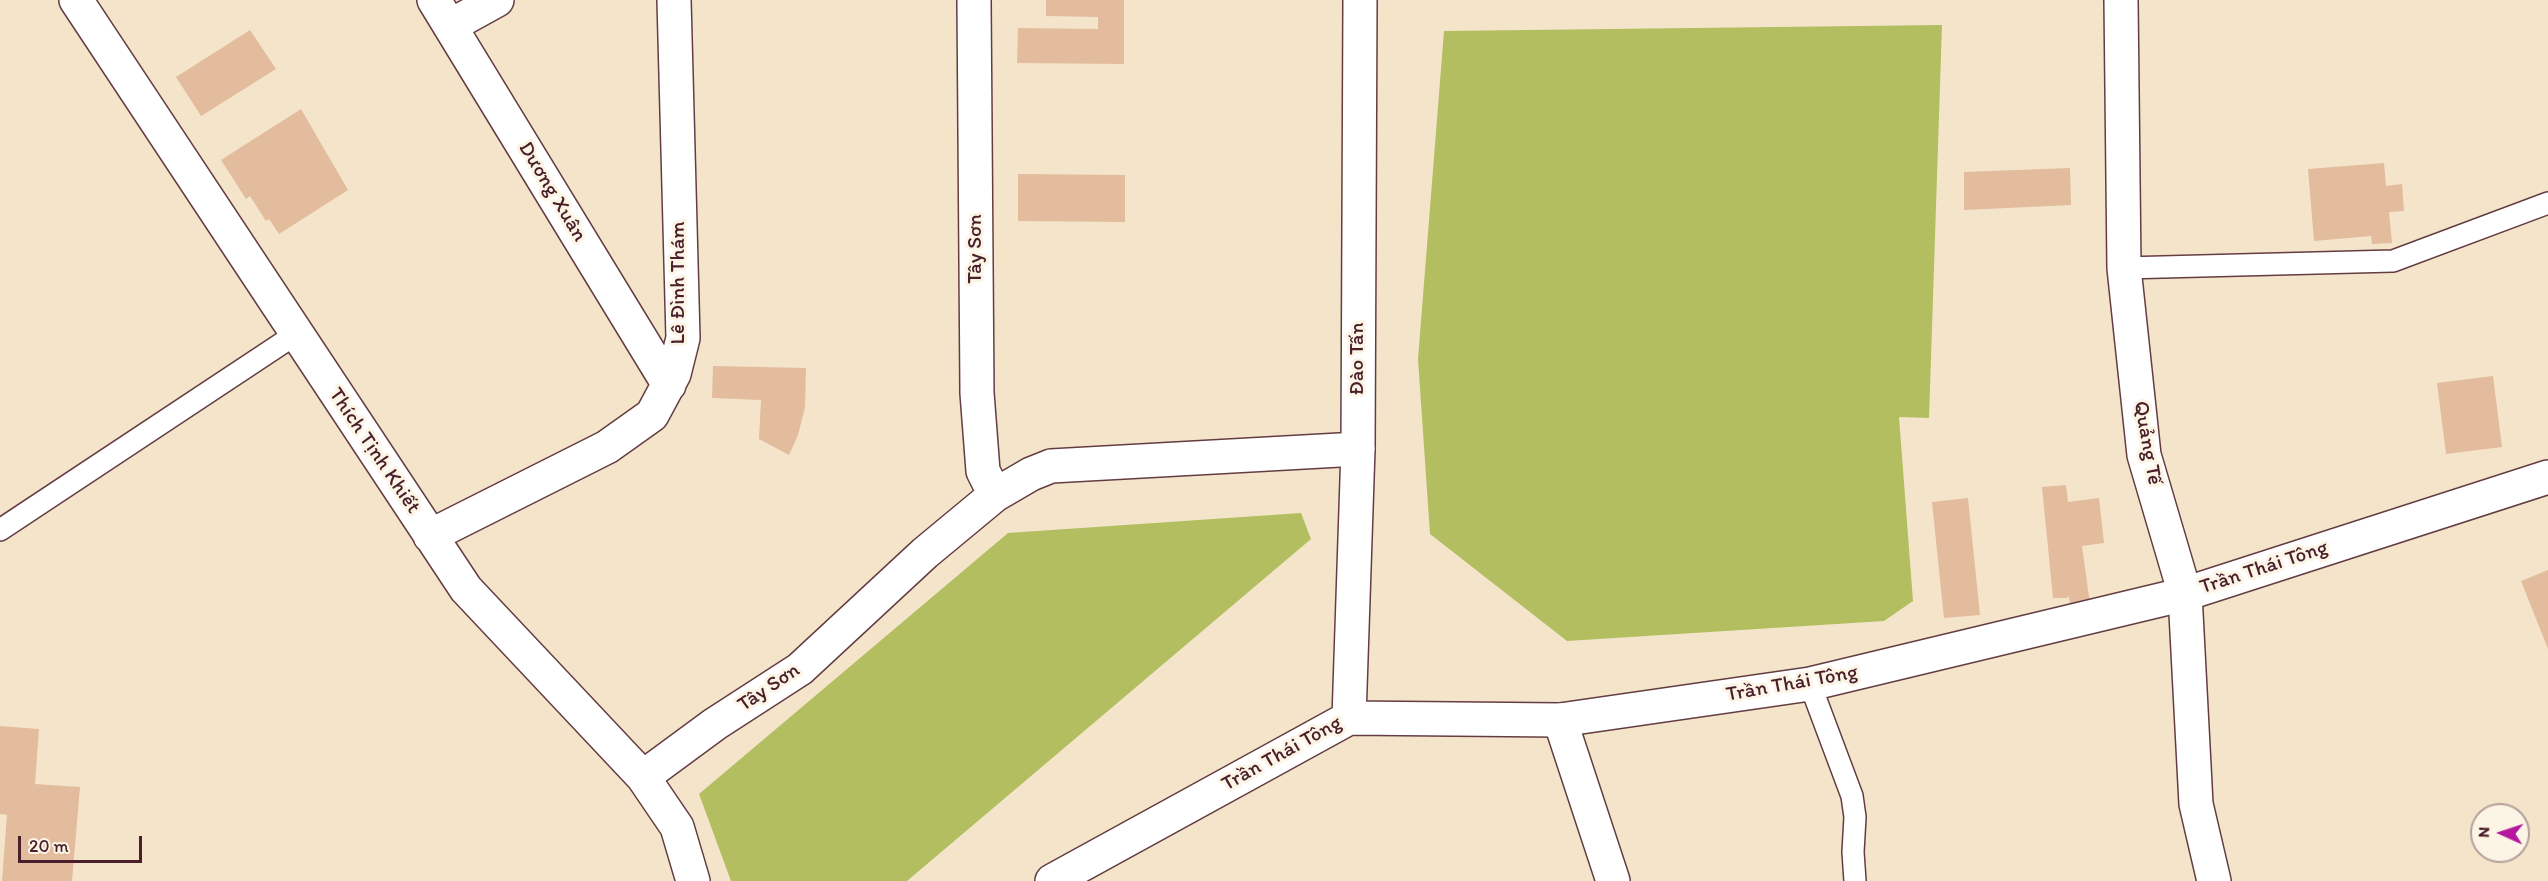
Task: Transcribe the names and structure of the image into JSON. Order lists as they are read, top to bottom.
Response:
{
  "streets": {
    "street": [
      "Dương Xuân",
      "Tây Sơn",
      "Lê Đình Thám",
      "Đào Tấn",
      "Quảng Tế",
      "Thích Tịnh Khiết",
      "Trần Thái Tông"
    ]
  },
  "crossings": [
    ["Dương Xuân", "Lê Đình Thám"],
    ["Tây Sơn", "Đào Tấn"],
    ["Tây Sơn", "Thích Tịnh Khiết"],
    ["Lê Đình Thám", "Thích Tịnh Khiết"],
    ["Đào Tấn", "Trần Thái Tông"],
    ["Quảng Tế", "Trần Thái Tông"]
  ],
  "scale_bar": "20 m",
  "north": "left"
}
